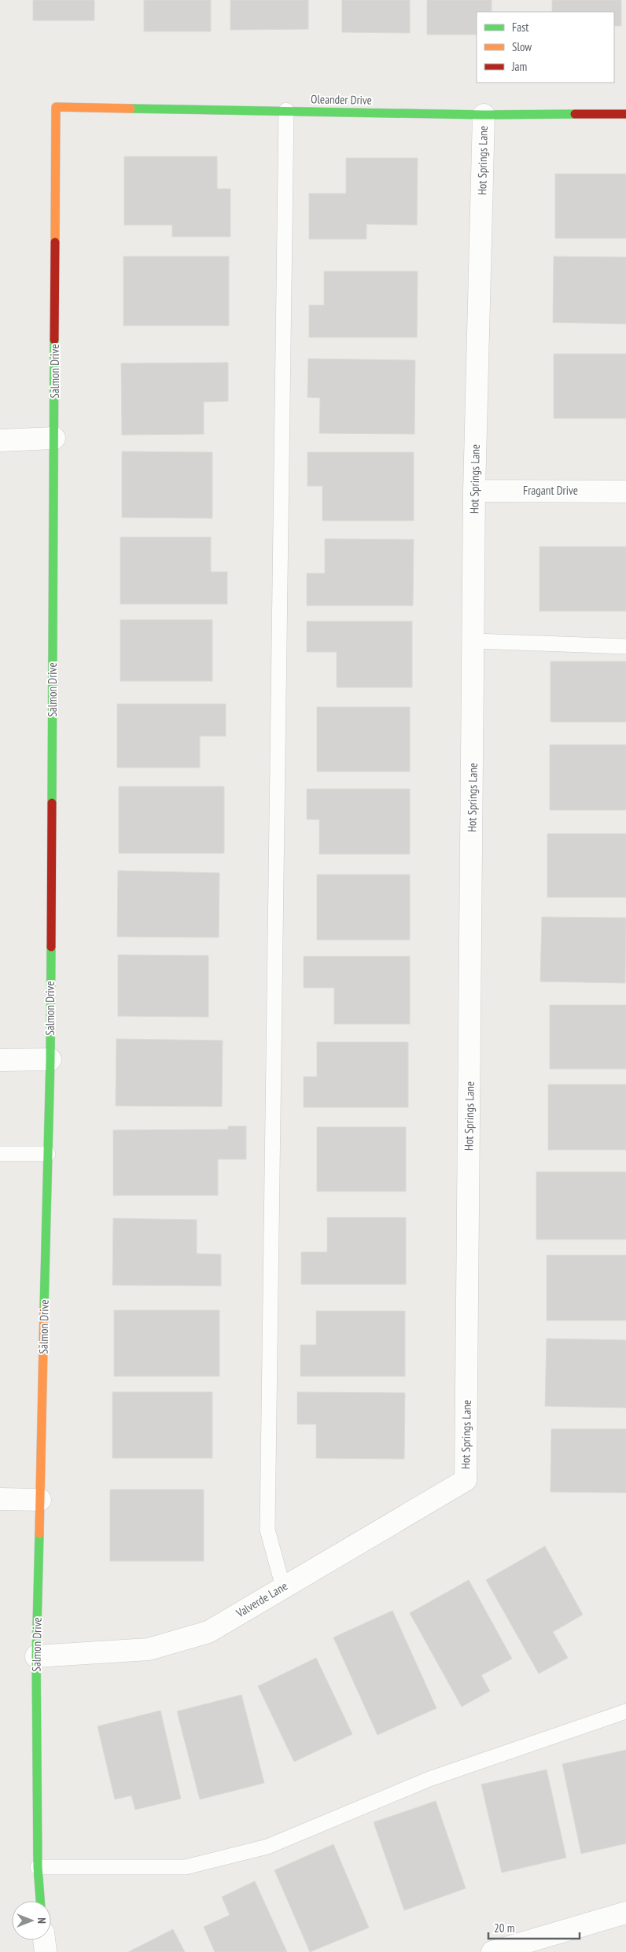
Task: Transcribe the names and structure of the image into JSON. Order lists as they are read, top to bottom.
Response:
{
  "streets": {
    "street": [
      "Oleander Drive",
      "Hot Springs Lane",
      "Salmon Drive",
      "Fragant Drive",
      "Valverde Lane"
    ]
  },
  "crossings": [
    ["Oleander Drive", "Hot Springs Lane"],
    ["Oleander Drive", "Salmon Drive"],
    ["Hot Springs Lane", "Fragant Drive"],
    ["Hot Springs Lane", "Valverde Lane"],
    ["Salmon Drive", "Valverde Lane"]
  ],
  "legend": ["Fast", "Slow", "Jam"],
  "scale_bar": "20 m",
  "north": "right"
}
